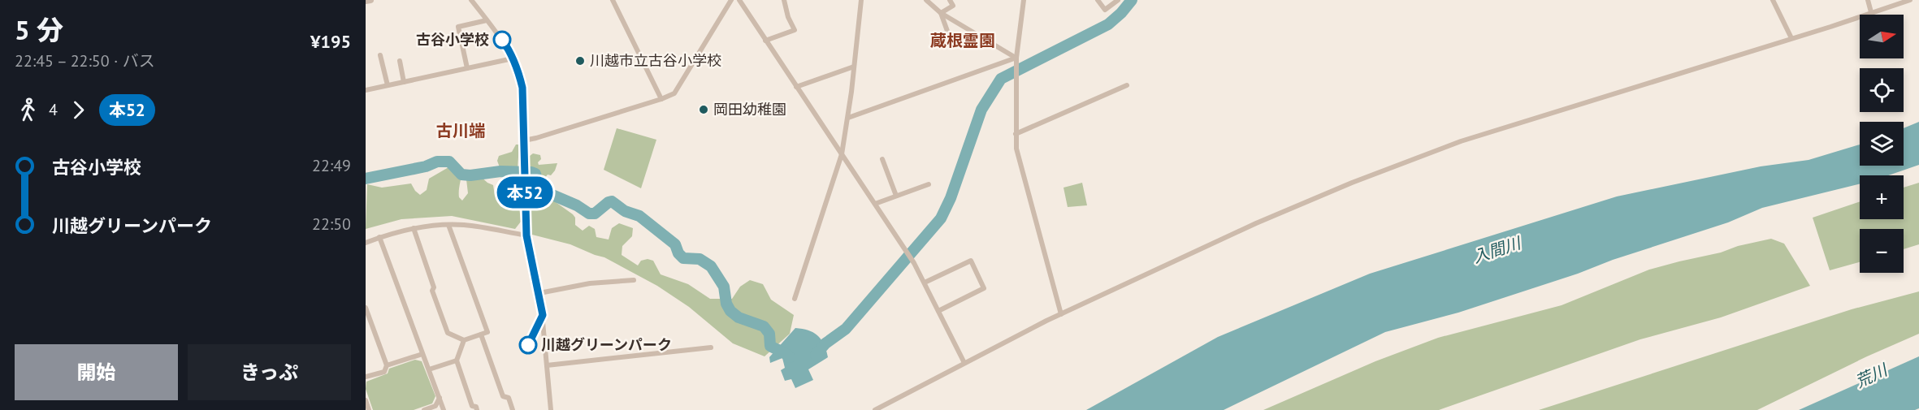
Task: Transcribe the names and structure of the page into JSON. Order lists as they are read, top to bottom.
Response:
{
  "districts": ["蔵根霊園", "古川端"],
  "water": ["入間川", "荒川"],
  "places": [
    "古谷小学校",
    "川越市立古谷小学校",
    "岡田幼稚園",
    "川越グリーンパーク"
  ],
  "lines": ["bus line 本52"],
  "north": "right",
  "page": {
    "heading": ["5 分", "22:45 – 22:50 · バス", "¥195"],
    "on_map": "本52",
    "map_buttons": ["+", "−"],
    "legs": ["4", "本52"],
    "list": [
      {
        "name": "古谷小学校",
        "value": "22:49"
      },
      {
        "name": "川越グリーンパーク",
        "value": "22:50"
      }
    ],
    "buttons": ["開始", "きっぷ"]
  }
}
